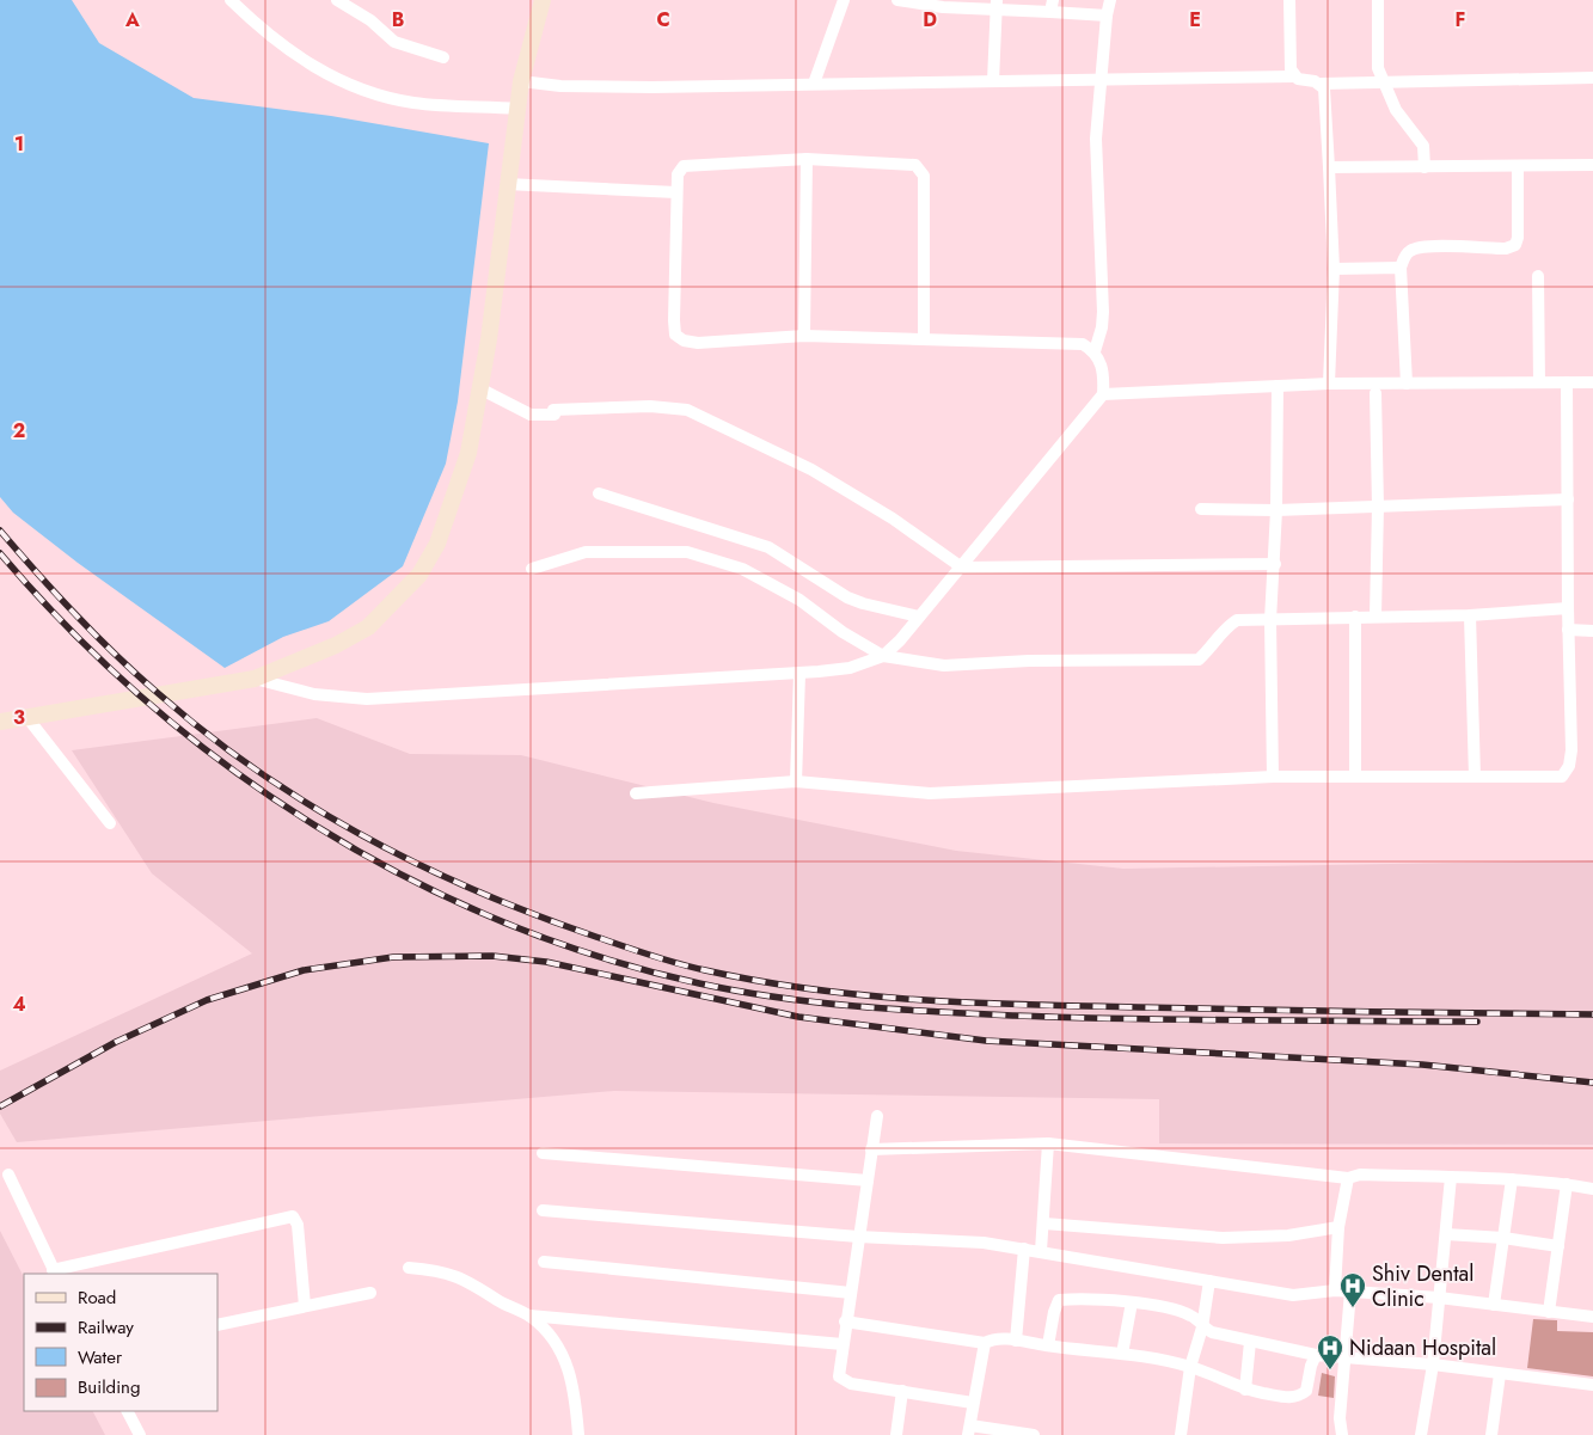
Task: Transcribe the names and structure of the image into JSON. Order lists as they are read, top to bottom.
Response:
{
  "places": {
    "hospital": ["Shiv Dental Clinic", "Nidaan Hospital"]
  },
  "legend": [
    "Road",
    "Railway",
    "Water",
    "Building"
  ],
  "grid": {
    "columns": [
      "A",
      "B",
      "C",
      "D",
      "E",
      "F"
    ],
    "rows": [
      "1",
      "2",
      "3",
      "4"
    ]
  }
}
